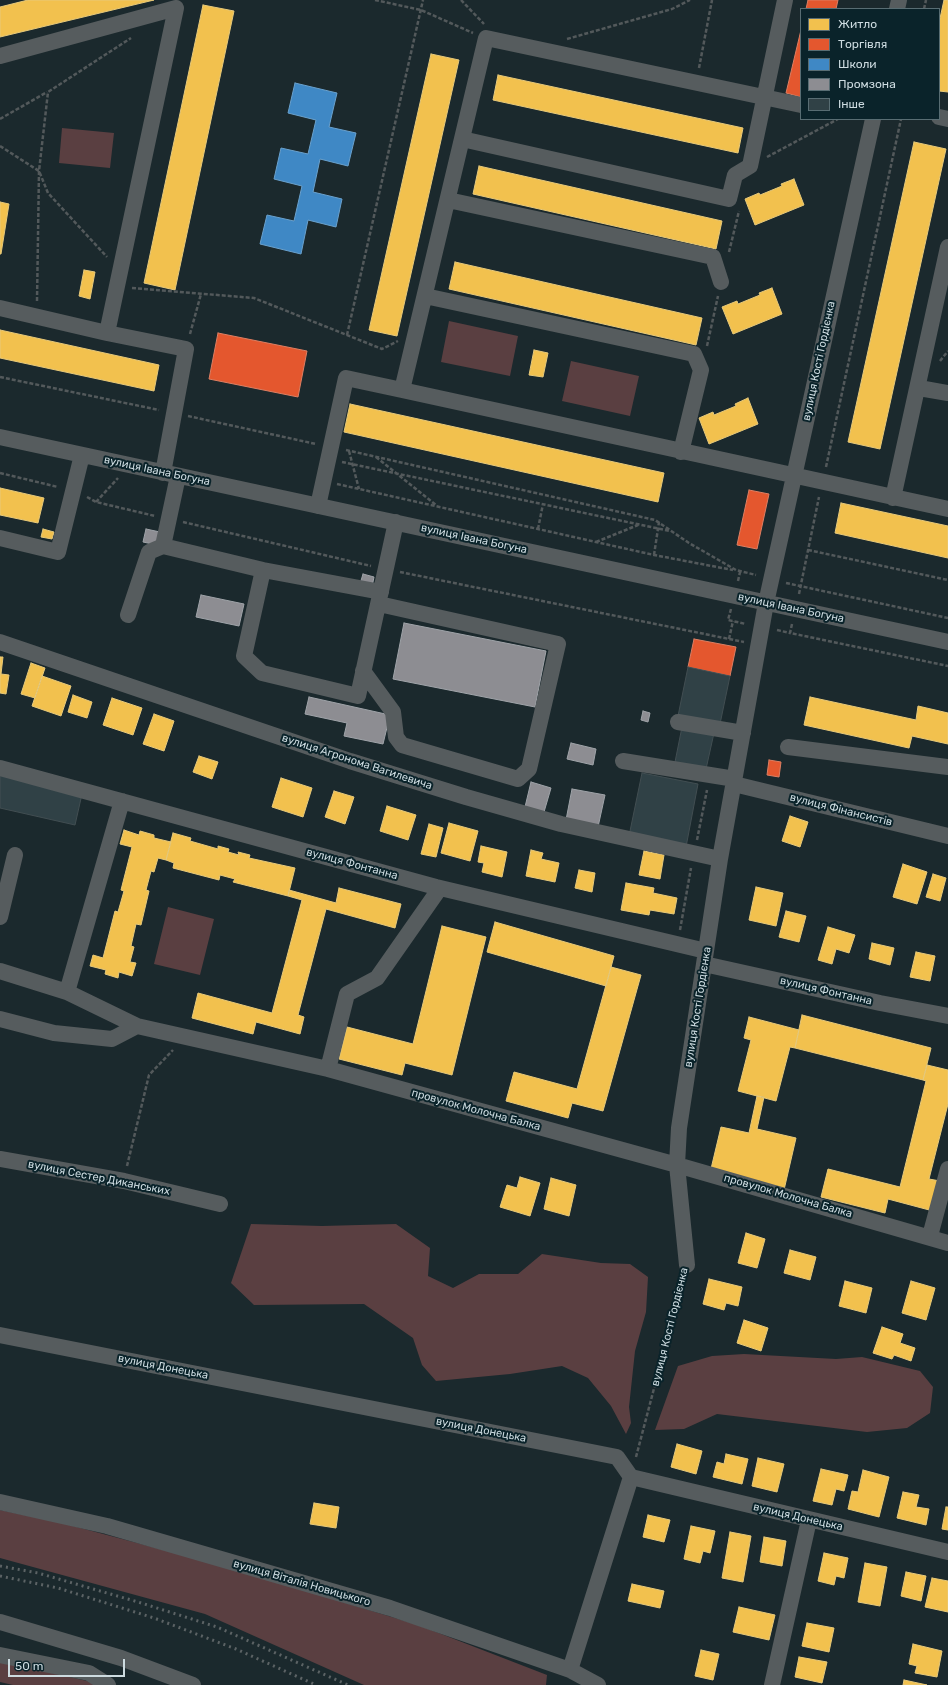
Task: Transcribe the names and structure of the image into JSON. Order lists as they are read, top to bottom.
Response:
{
  "streets": {
    "street": [
      "вулиця Кості Гордієнка",
      "вулиця Івана Богуна",
      "вулиця Агронома Вагилевича",
      "вулиця Фінансистів",
      "вулиця Фонтанна",
      "провулок Молочна Балка",
      "вулиця Сестер Диканських",
      "вулиця Донецька",
      "вулиця Віталія Новицького"
    ]
  },
  "crossings": [
    ["вулиця Кості Гордієнка", "вулиця Івана Богуна"],
    ["вулиця Кості Гордієнка", "вулиця Агронома Вагилевича"],
    ["вулиця Кості Гордієнка", "вулиця Фінансистів"],
    ["вулиця Кості Гордієнка", "вулиця Фонтанна"],
    ["вулиця Кості Гордієнка", "провулок Молочна Балка"],
    ["вулиця Кості Гордієнка", "вулиця Донецька"]
  ],
  "legend": [
    "Житло",
    "Торгівля",
    "Школи",
    "Промзона",
    "Інше"
  ],
  "scale_bar": "50 m"
}
